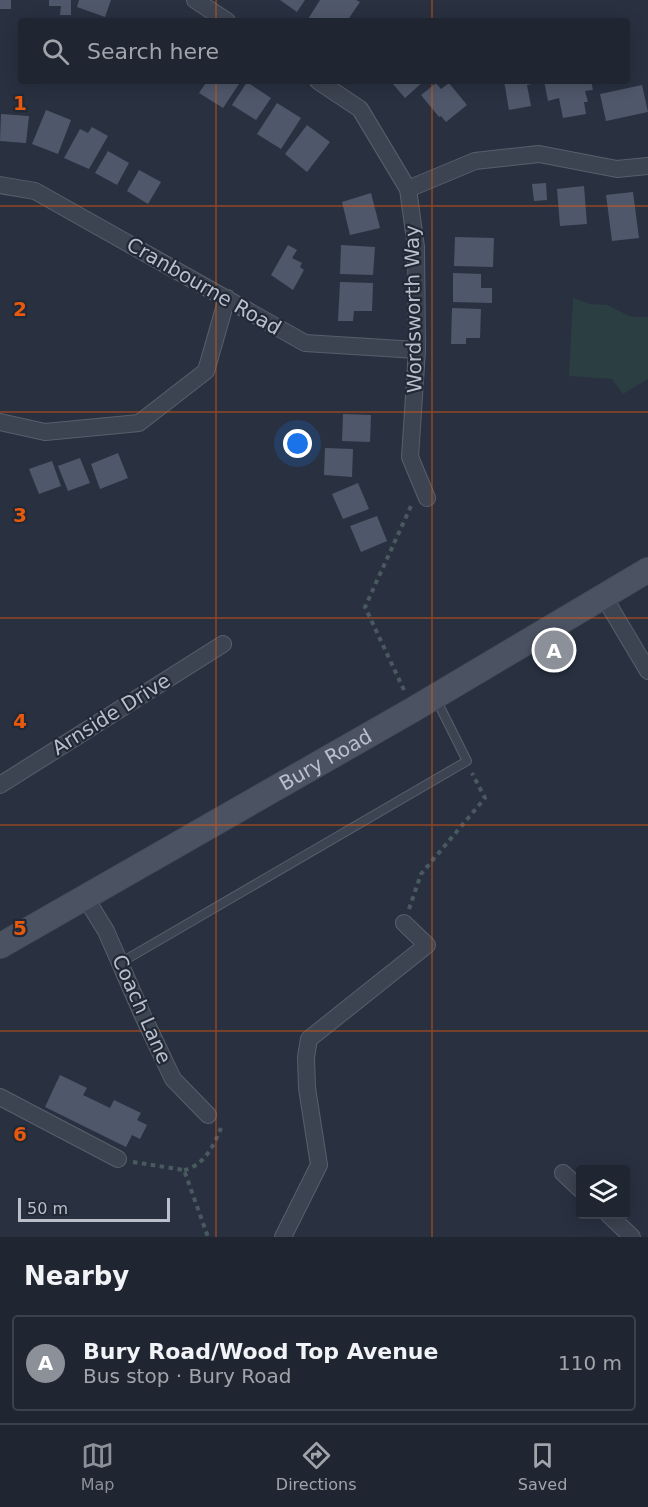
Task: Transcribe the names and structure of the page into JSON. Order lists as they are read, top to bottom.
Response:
{
  "streets": {
    "main road": ["Bury Road"],
    "street": [
      "Cranbourne Road",
      "Wordsworth Way",
      "Arnside Drive",
      "Coach Lane"
    ]
  },
  "crossings": [
    ["Cranbourne Road", "Wordsworth Way"],
    ["Bury Road", "Coach Lane"]
  ],
  "scale_bar": "50 m",
  "page": {
    "search": "Search here",
    "pins": "A",
    "scale": "50 m",
    "heading": "Nearby",
    "list": [
      {
        "mark": "A",
        "name": "Bury Road/Wood Top Avenue",
        "note": "Bus stop · Bury Road",
        "value": "110 m"
      }
    ],
    "nav": ["Map", "Directions", "Saved"]
  },
  "grid": {
    "rows": [
      "1",
      "2",
      "3",
      "4",
      "5",
      "6"
    ]
  }
}
